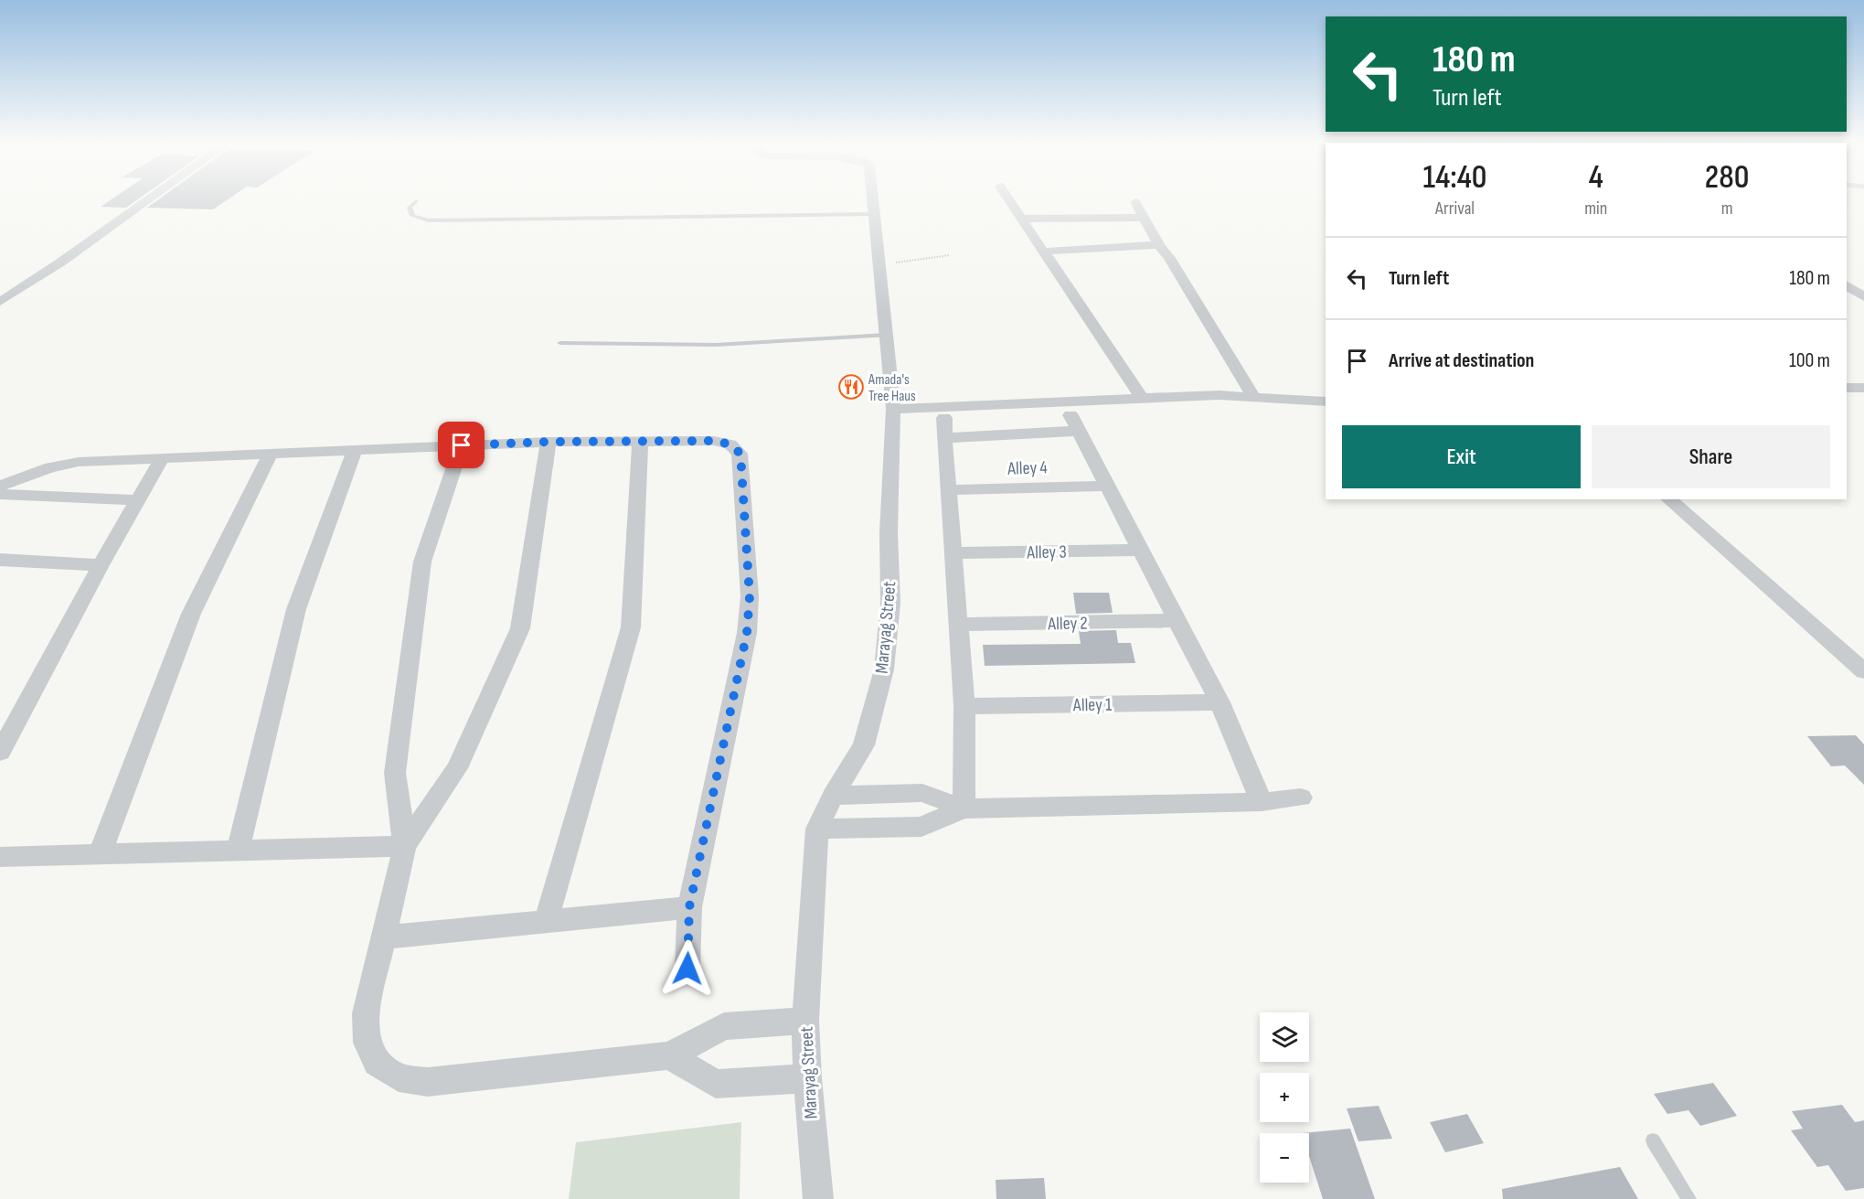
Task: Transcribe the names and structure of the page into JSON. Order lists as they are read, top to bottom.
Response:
{
  "streets": {
    "street": [
      "Alley 4",
      "Alley 3",
      "Alley 2",
      "Marayag Street",
      "Alley 1"
    ]
  },
  "places": {
    "restaurant": ["Amada's Tree Haus"]
  },
  "page": {
    "turn": ["180 m", "Turn left"],
    "eta": [
      "14:40",
      "Arrival",
      "4",
      "min",
      "280",
      "m"
    ],
    "list": [
      {
        "name": "Turn left",
        "value": "180 m"
      },
      {
        "name": "Arrive at destination",
        "value": "100 m"
      }
    ],
    "buttons": ["Exit", "Share"],
    "map_buttons": ["+", "−"]
  }
}
